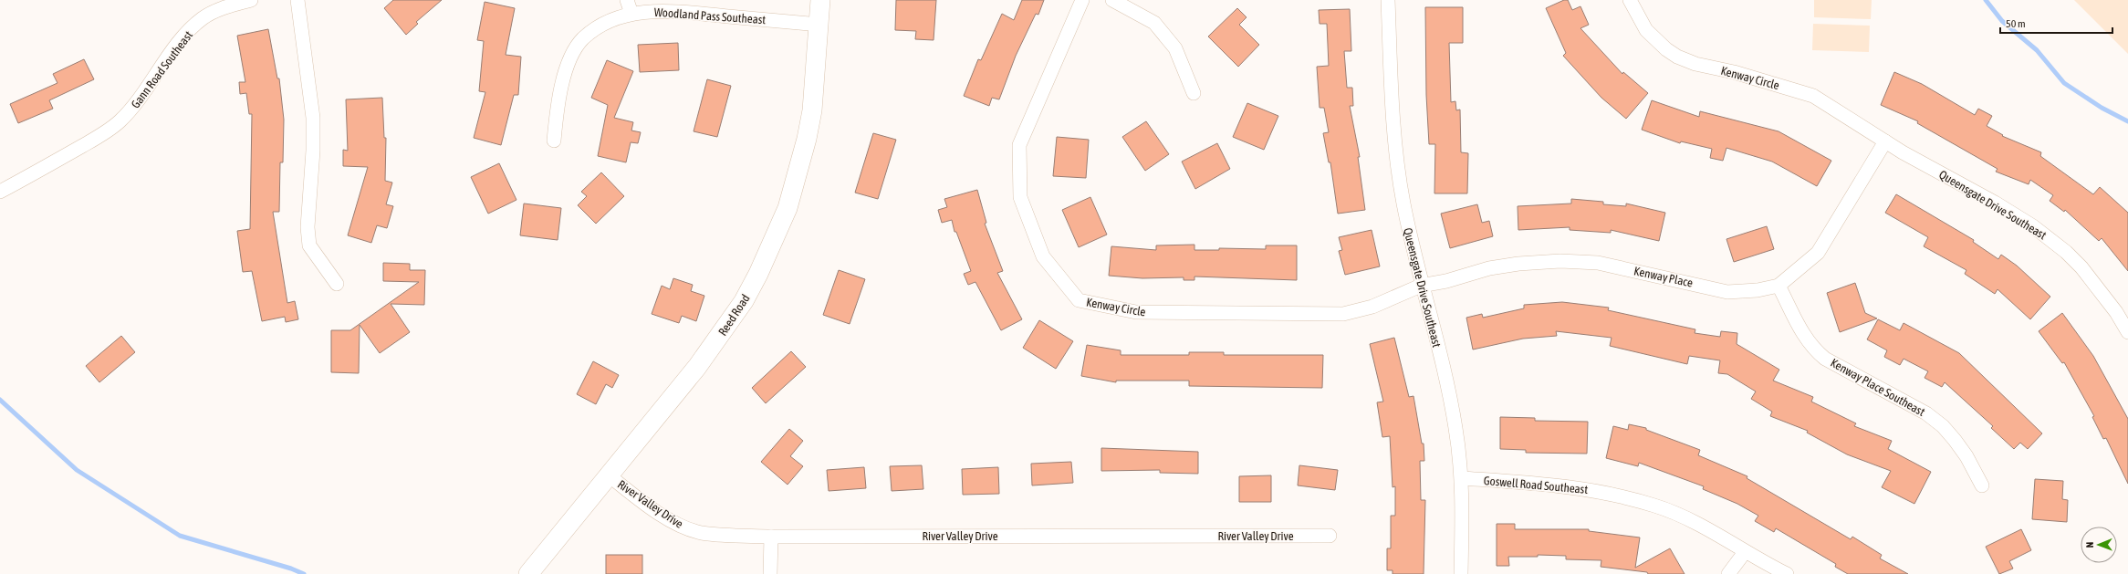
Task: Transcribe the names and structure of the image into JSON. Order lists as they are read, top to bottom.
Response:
{
  "streets": {
    "street": [
      "Woodland Pass Southeast",
      "Gann Road Southeast",
      "Kenway Circle",
      "Queensgate Drive Southeast",
      "Kenway Place",
      "Reed Road",
      "Kenway Place Southeast",
      "Goswell Road Southeast",
      "River Valley Drive"
    ]
  },
  "crossings": [
    ["Woodland Pass Southeast", "Reed Road"],
    ["Kenway Circle", "Queensgate Drive Southeast"],
    ["Kenway Circle", "Kenway Place"],
    ["Queensgate Drive Southeast", "Kenway Place"],
    ["Queensgate Drive Southeast", "Goswell Road Southeast"],
    ["Kenway Place", "Kenway Place Southeast"],
    ["Reed Road", "River Valley Drive"]
  ],
  "scale_bar": "50 m",
  "north": "left"
}
